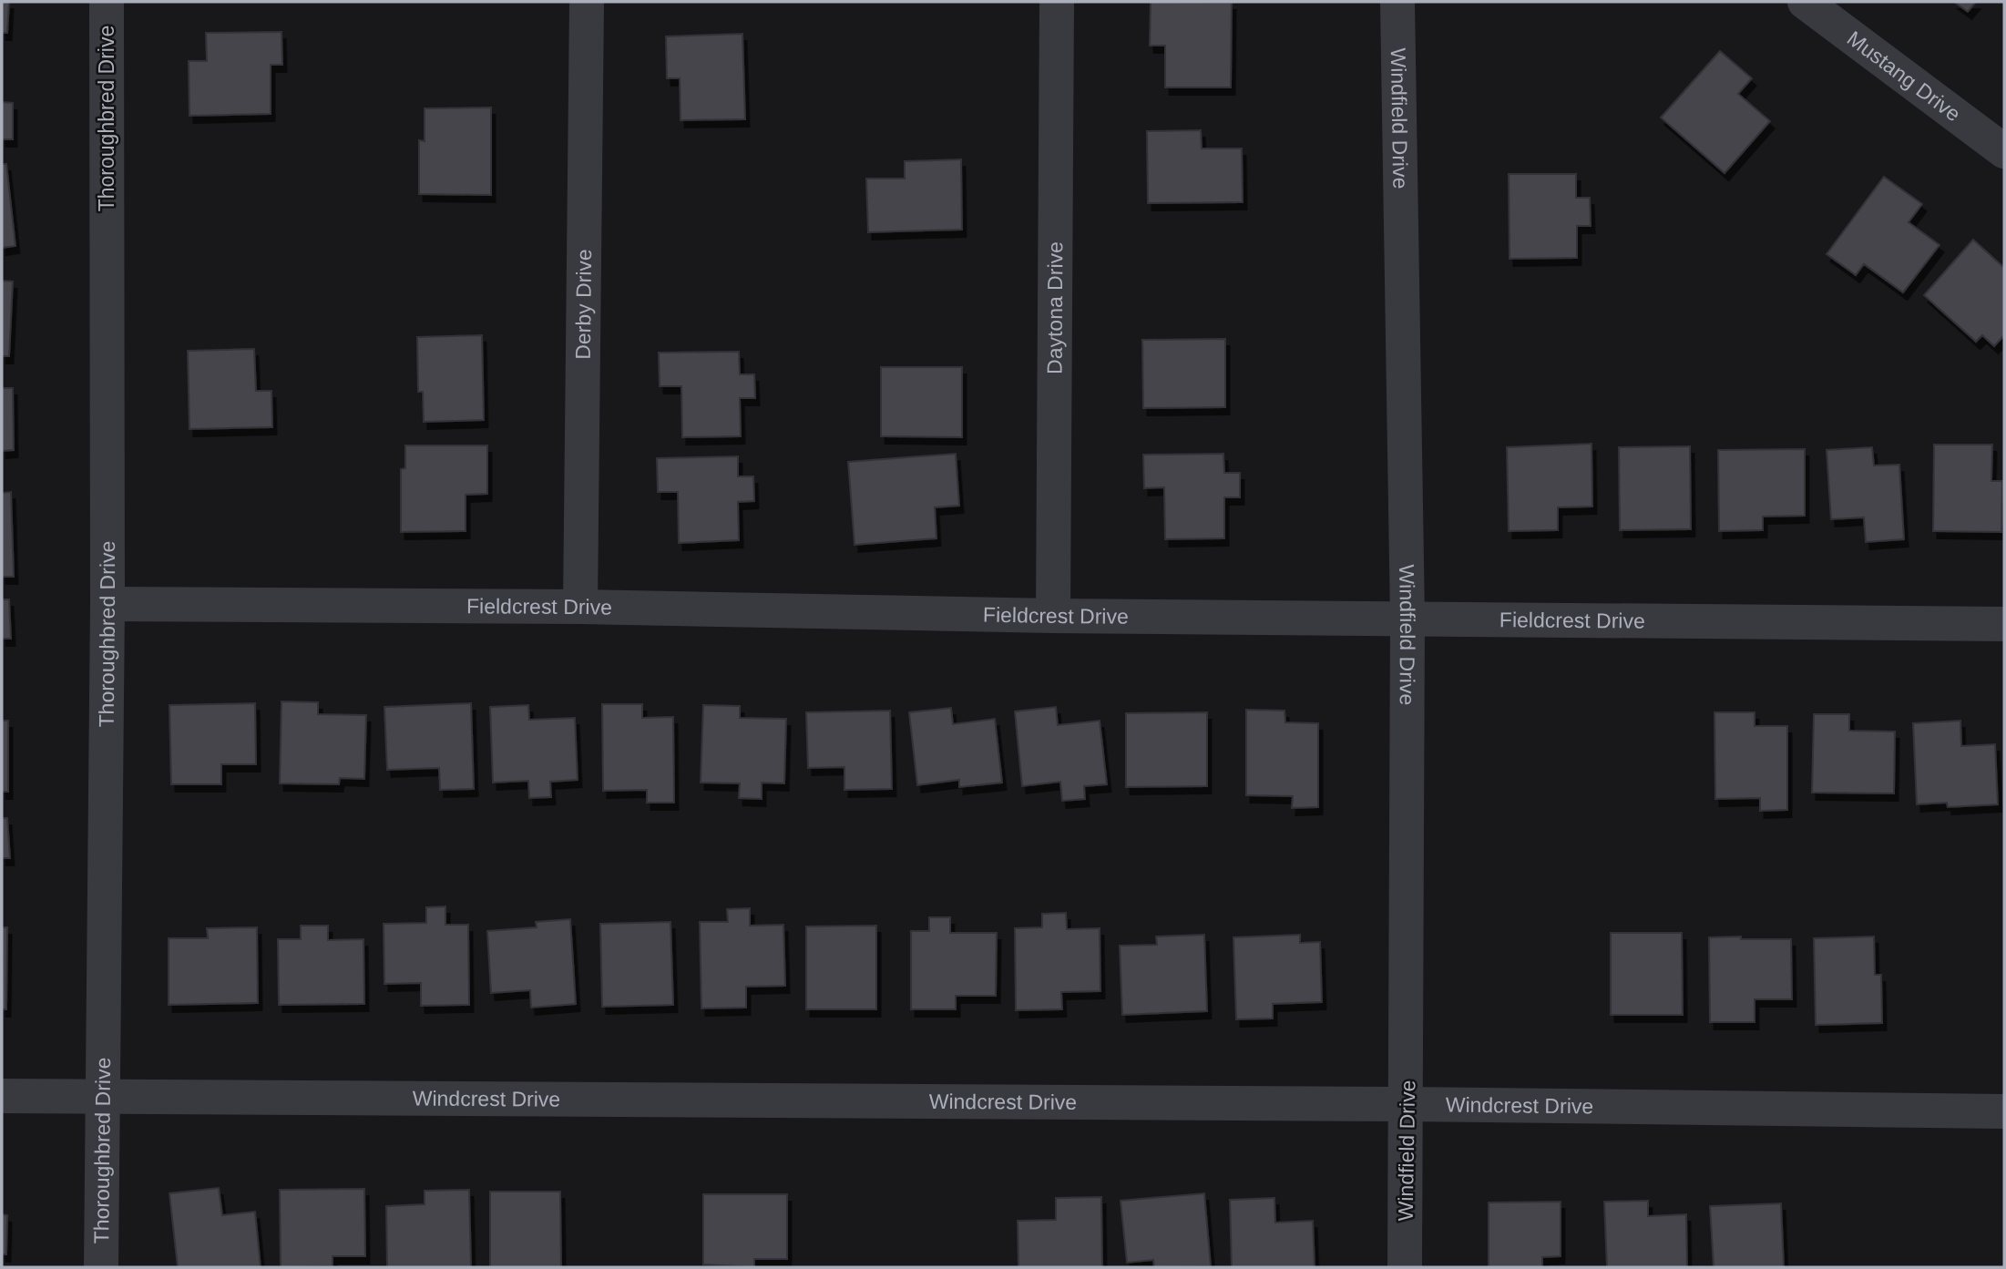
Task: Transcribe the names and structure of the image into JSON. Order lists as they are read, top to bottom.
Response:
{
  "streets": {
    "street": [
      "Mustang Drive",
      "Thoroughbred Drive",
      "Windfield Drive",
      "Derby Drive",
      "Daytona Drive",
      "Fieldcrest Drive",
      "Windcrest Drive"
    ]
  },
  "crossings": [
    ["Thoroughbred Drive", "Fieldcrest Drive"],
    ["Thoroughbred Drive", "Windcrest Drive"],
    ["Windfield Drive", "Fieldcrest Drive"],
    ["Windfield Drive", "Windcrest Drive"],
    ["Derby Drive", "Fieldcrest Drive"],
    ["Daytona Drive", "Fieldcrest Drive"]
  ]
}
